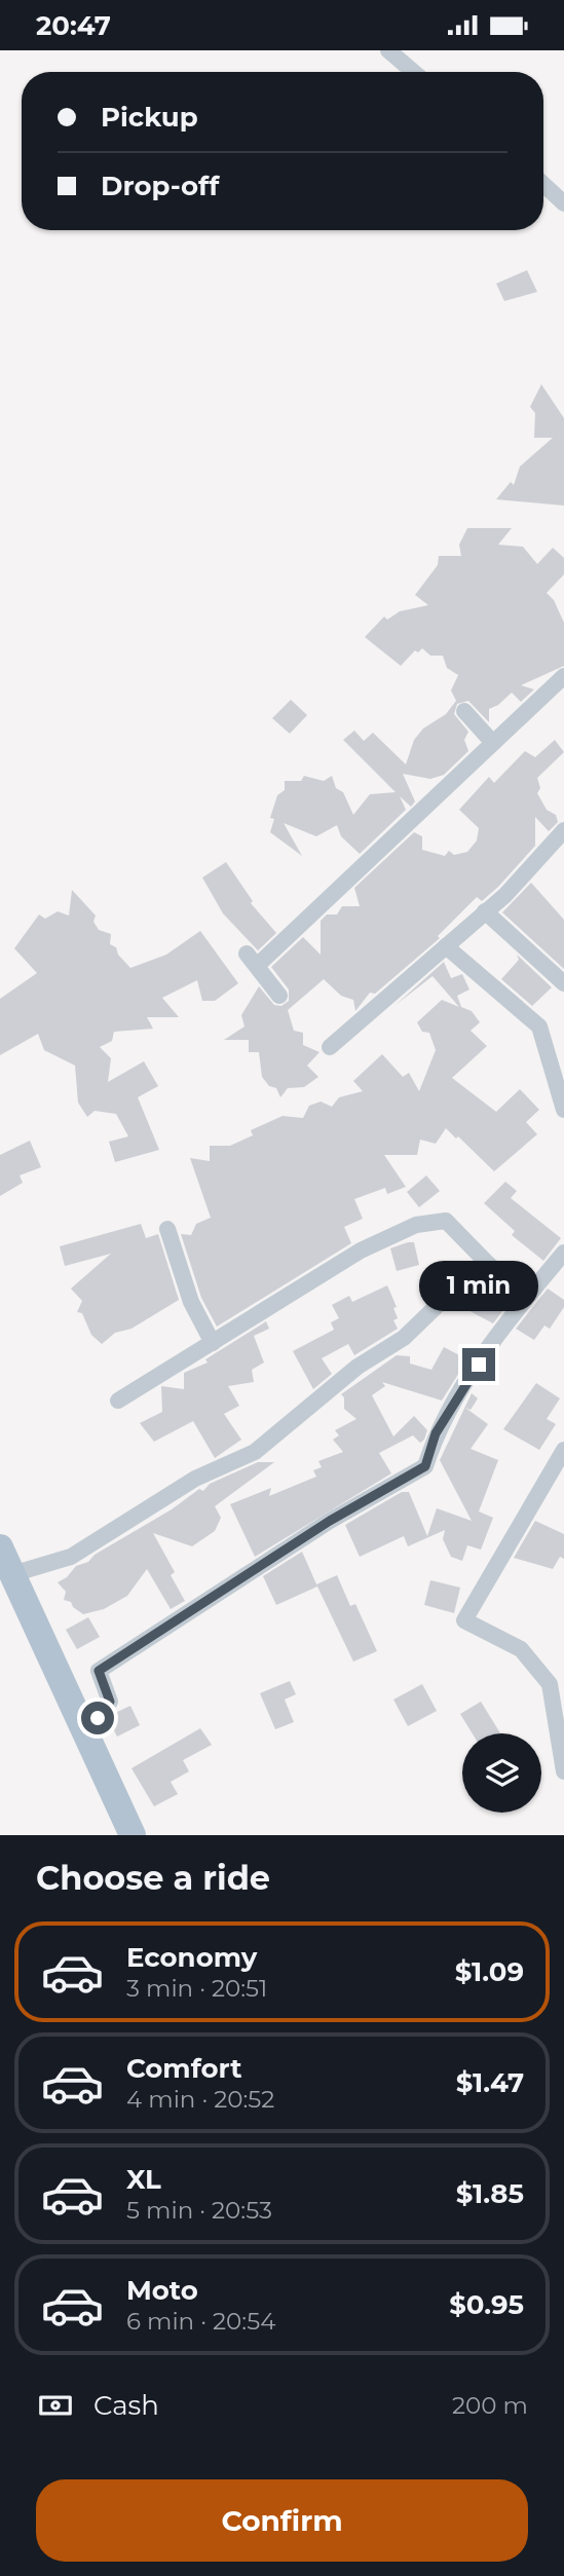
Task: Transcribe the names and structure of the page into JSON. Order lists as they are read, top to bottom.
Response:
{
  "page": {
    "status": "20:47",
    "banner": ["Pickup", "Drop-off"],
    "bubble": "1 min",
    "heading": "Choose a ride",
    "list": [
      {
        "name": "Economy",
        "note": "3 min · 20:51",
        "value": "$1.09"
      },
      {
        "name": "Comfort",
        "note": "4 min · 20:52",
        "value": "$1.47"
      },
      {
        "name": "XL",
        "note": "5 min · 20:53",
        "value": "$1.85"
      },
      {
        "name": "Moto",
        "note": "6 min · 20:54",
        "value": "$0.95"
      }
    ],
    "pay": ["Cash", "200 m"],
    "buttons": "Confirm"
  }
}
